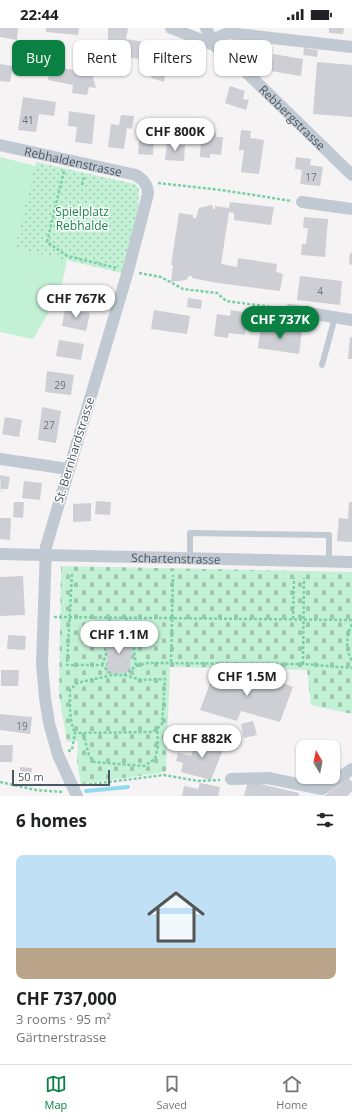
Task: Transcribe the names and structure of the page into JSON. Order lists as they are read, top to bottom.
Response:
{
  "streets": {
    "street": [
      "Rebbergstrasse",
      "Rebhaldenstrasse",
      "St. Bernhardstrasse",
      "Schartenstrasse"
    ]
  },
  "crossings": [
    ["Rebhaldenstrasse", "St. Bernhardstrasse"],
    ["St. Bernhardstrasse", "Schartenstrasse"]
  ],
  "parks": ["Spielplatz Rebhalde"],
  "house_numbers": [
    "41",
    "17",
    "4",
    "29",
    "27",
    "19"
  ],
  "scale_bar": "50 m",
  "north": "top",
  "page": {
    "status": "22:44",
    "chip": [
      "Buy",
      "Rent",
      "Filters",
      "New"
    ],
    "price": [
      "CHF 800K",
      "CHF 767K",
      "CHF 737K",
      "CHF 1.1M",
      "CHF 1.5M",
      "CHF 882K"
    ],
    "scale": "50 m",
    "heading": "6 homes",
    "list": [
      {
        "name": "CHF 737,000",
        "note": "3 rooms · 95 m² · Gärtnerstrasse"
      }
    ],
    "tabs": ["Map", "Saved", "Home"]
  }
}
